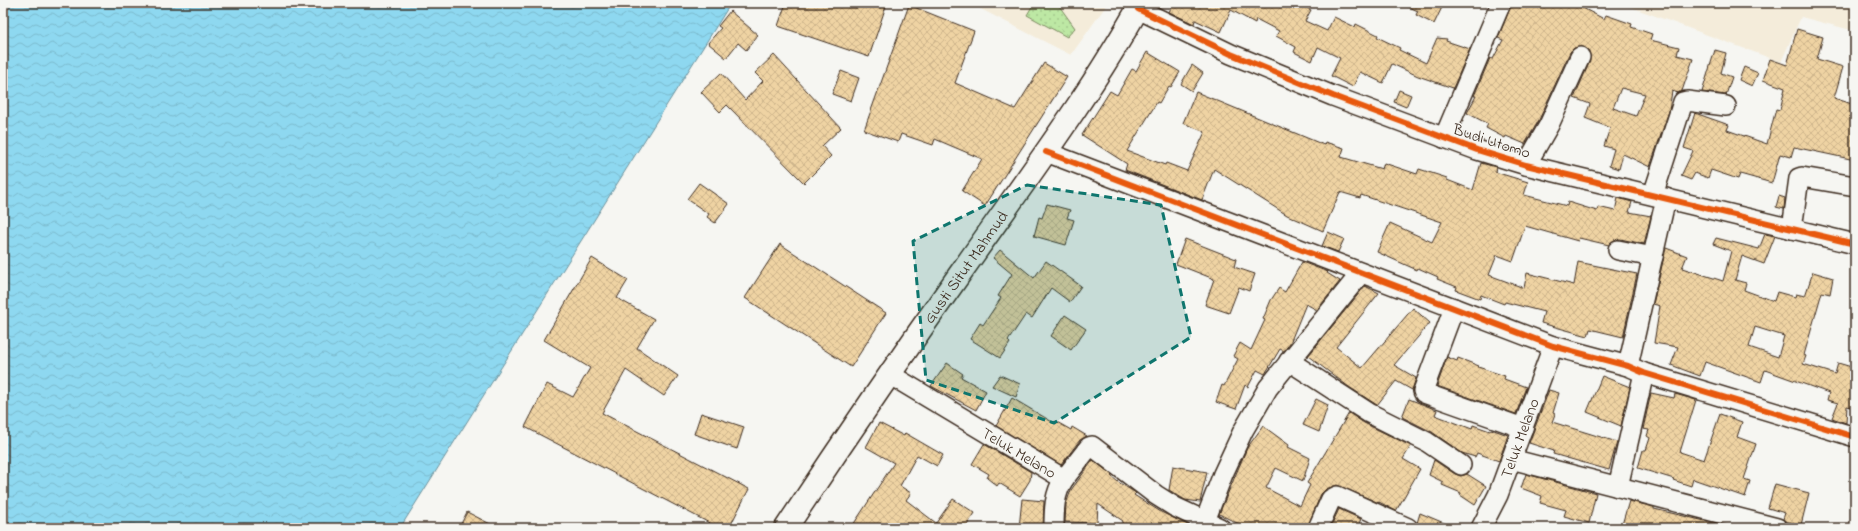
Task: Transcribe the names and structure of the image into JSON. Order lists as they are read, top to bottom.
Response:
{
  "streets": {
    "highway": ["Gusti Situt Mahmud"],
    "street": ["Budi Utomo", "Teluk Melano"]
  },
  "crossings": [
    ["Budi Utomo", "Gusti Situt Mahmud"],
    ["Gusti Situt Mahmud", "Teluk Melano"]
  ]
}
